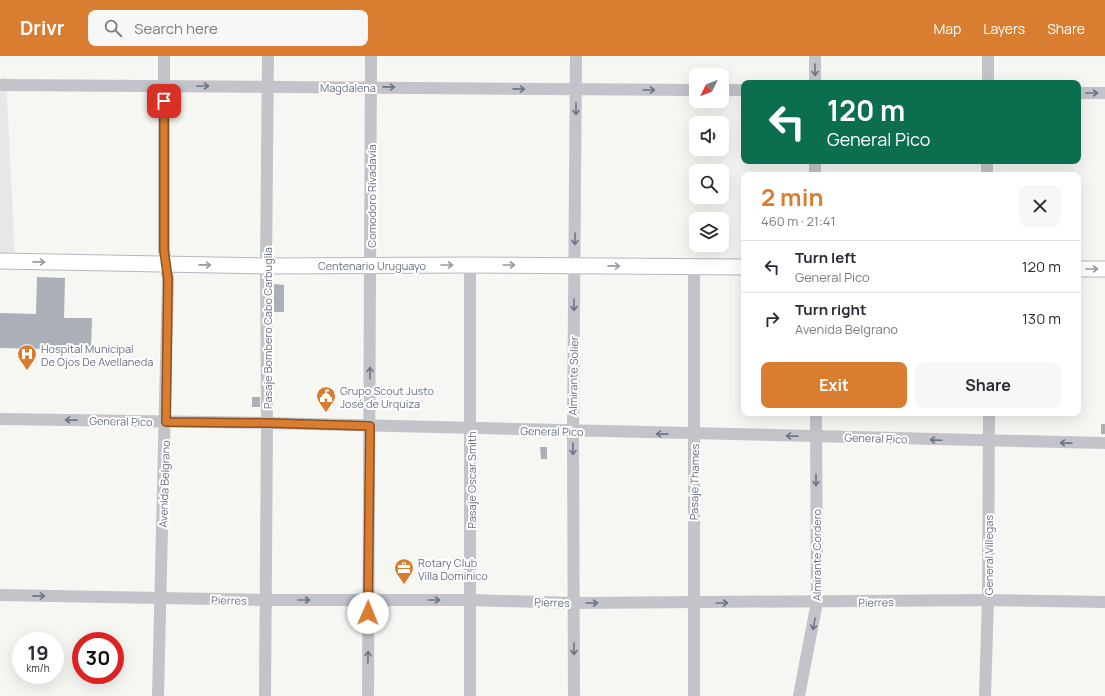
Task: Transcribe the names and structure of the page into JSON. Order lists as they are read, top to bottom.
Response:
{
  "streets": {
    "main road": ["Centenario Uruguayo"],
    "street": [
      "Magdalena",
      "Comodoro Rivadavia",
      "Pasaje Bombero Cabo Carbuglia",
      "Almirante Solier",
      "General Pico",
      "Pasaje Oscar Smith",
      "Pasaje Thames",
      "Avenida Belgrano",
      "Almirante Cordero",
      "General Villegas",
      "Pierres"
    ]
  },
  "crossings": [
    ["Magdalena", "Comodoro Rivadavia"],
    ["Magdalena", "Pasaje Bombero Cabo Carbuglia"],
    ["Magdalena", "Almirante Solier"],
    ["Magdalena", "Avenida Belgrano"],
    ["Comodoro Rivadavia", "Centenario Uruguayo"],
    ["Comodoro Rivadavia", "General Pico"],
    ["Comodoro Rivadavia", "Pierres"],
    ["Centenario Uruguayo", "Pasaje Bombero Cabo Carbuglia"],
    ["Centenario Uruguayo", "Almirante Solier"],
    ["Centenario Uruguayo", "Pasaje Oscar Smith"],
    ["Centenario Uruguayo", "Pasaje Thames"],
    ["Centenario Uruguayo", "Avenida Belgrano"],
    ["Pasaje Bombero Cabo Carbuglia", "General Pico"],
    ["Pasaje Bombero Cabo Carbuglia", "Pierres"],
    ["Almirante Solier", "General Pico"],
    ["Almirante Solier", "Pierres"],
    ["General Pico", "Pasaje Oscar Smith"],
    ["General Pico", "Pasaje Thames"],
    ["General Pico", "Avenida Belgrano"],
    ["General Pico", "Almirante Cordero"],
    ["General Pico", "General Villegas"],
    ["Pasaje Oscar Smith", "Pierres"],
    ["Pasaje Thames", "Pierres"],
    ["Avenida Belgrano", "Pierres"],
    ["Almirante Cordero", "Pierres"],
    ["General Villegas", "Pierres"]
  ],
  "one_way": [
    "Magdalena",
    "Comodoro Rivadavia",
    "Centenario Uruguayo",
    "Almirante Solier",
    "General Pico",
    "Almirante Cordero",
    "Pierres"
  ],
  "places": {
    "hospital": ["Hospital Municipal De Ojos De Avellaneda"],
    "public building": ["Grupo Scout Justo José de Urquiza"],
    "office": ["Rotary Club Villa Dominico"]
  },
  "north": "bottom left",
  "page": {
    "header": "Drivr",
    "search": "Search here",
    "nav": ["Map", "Layers", "Share"],
    "turn": ["120 m", "General Pico"],
    "heading": ["2 min", "460 m · 21:41"],
    "list": [
      {
        "name": "Turn left",
        "note": "General Pico",
        "value": "120 m"
      },
      {
        "name": "Turn right",
        "note": "Avenida Belgrano",
        "value": "130 m"
      }
    ],
    "buttons": ["Exit", "Share"],
    "speed": "19 km/h",
    "limit": "30"
  }
}
